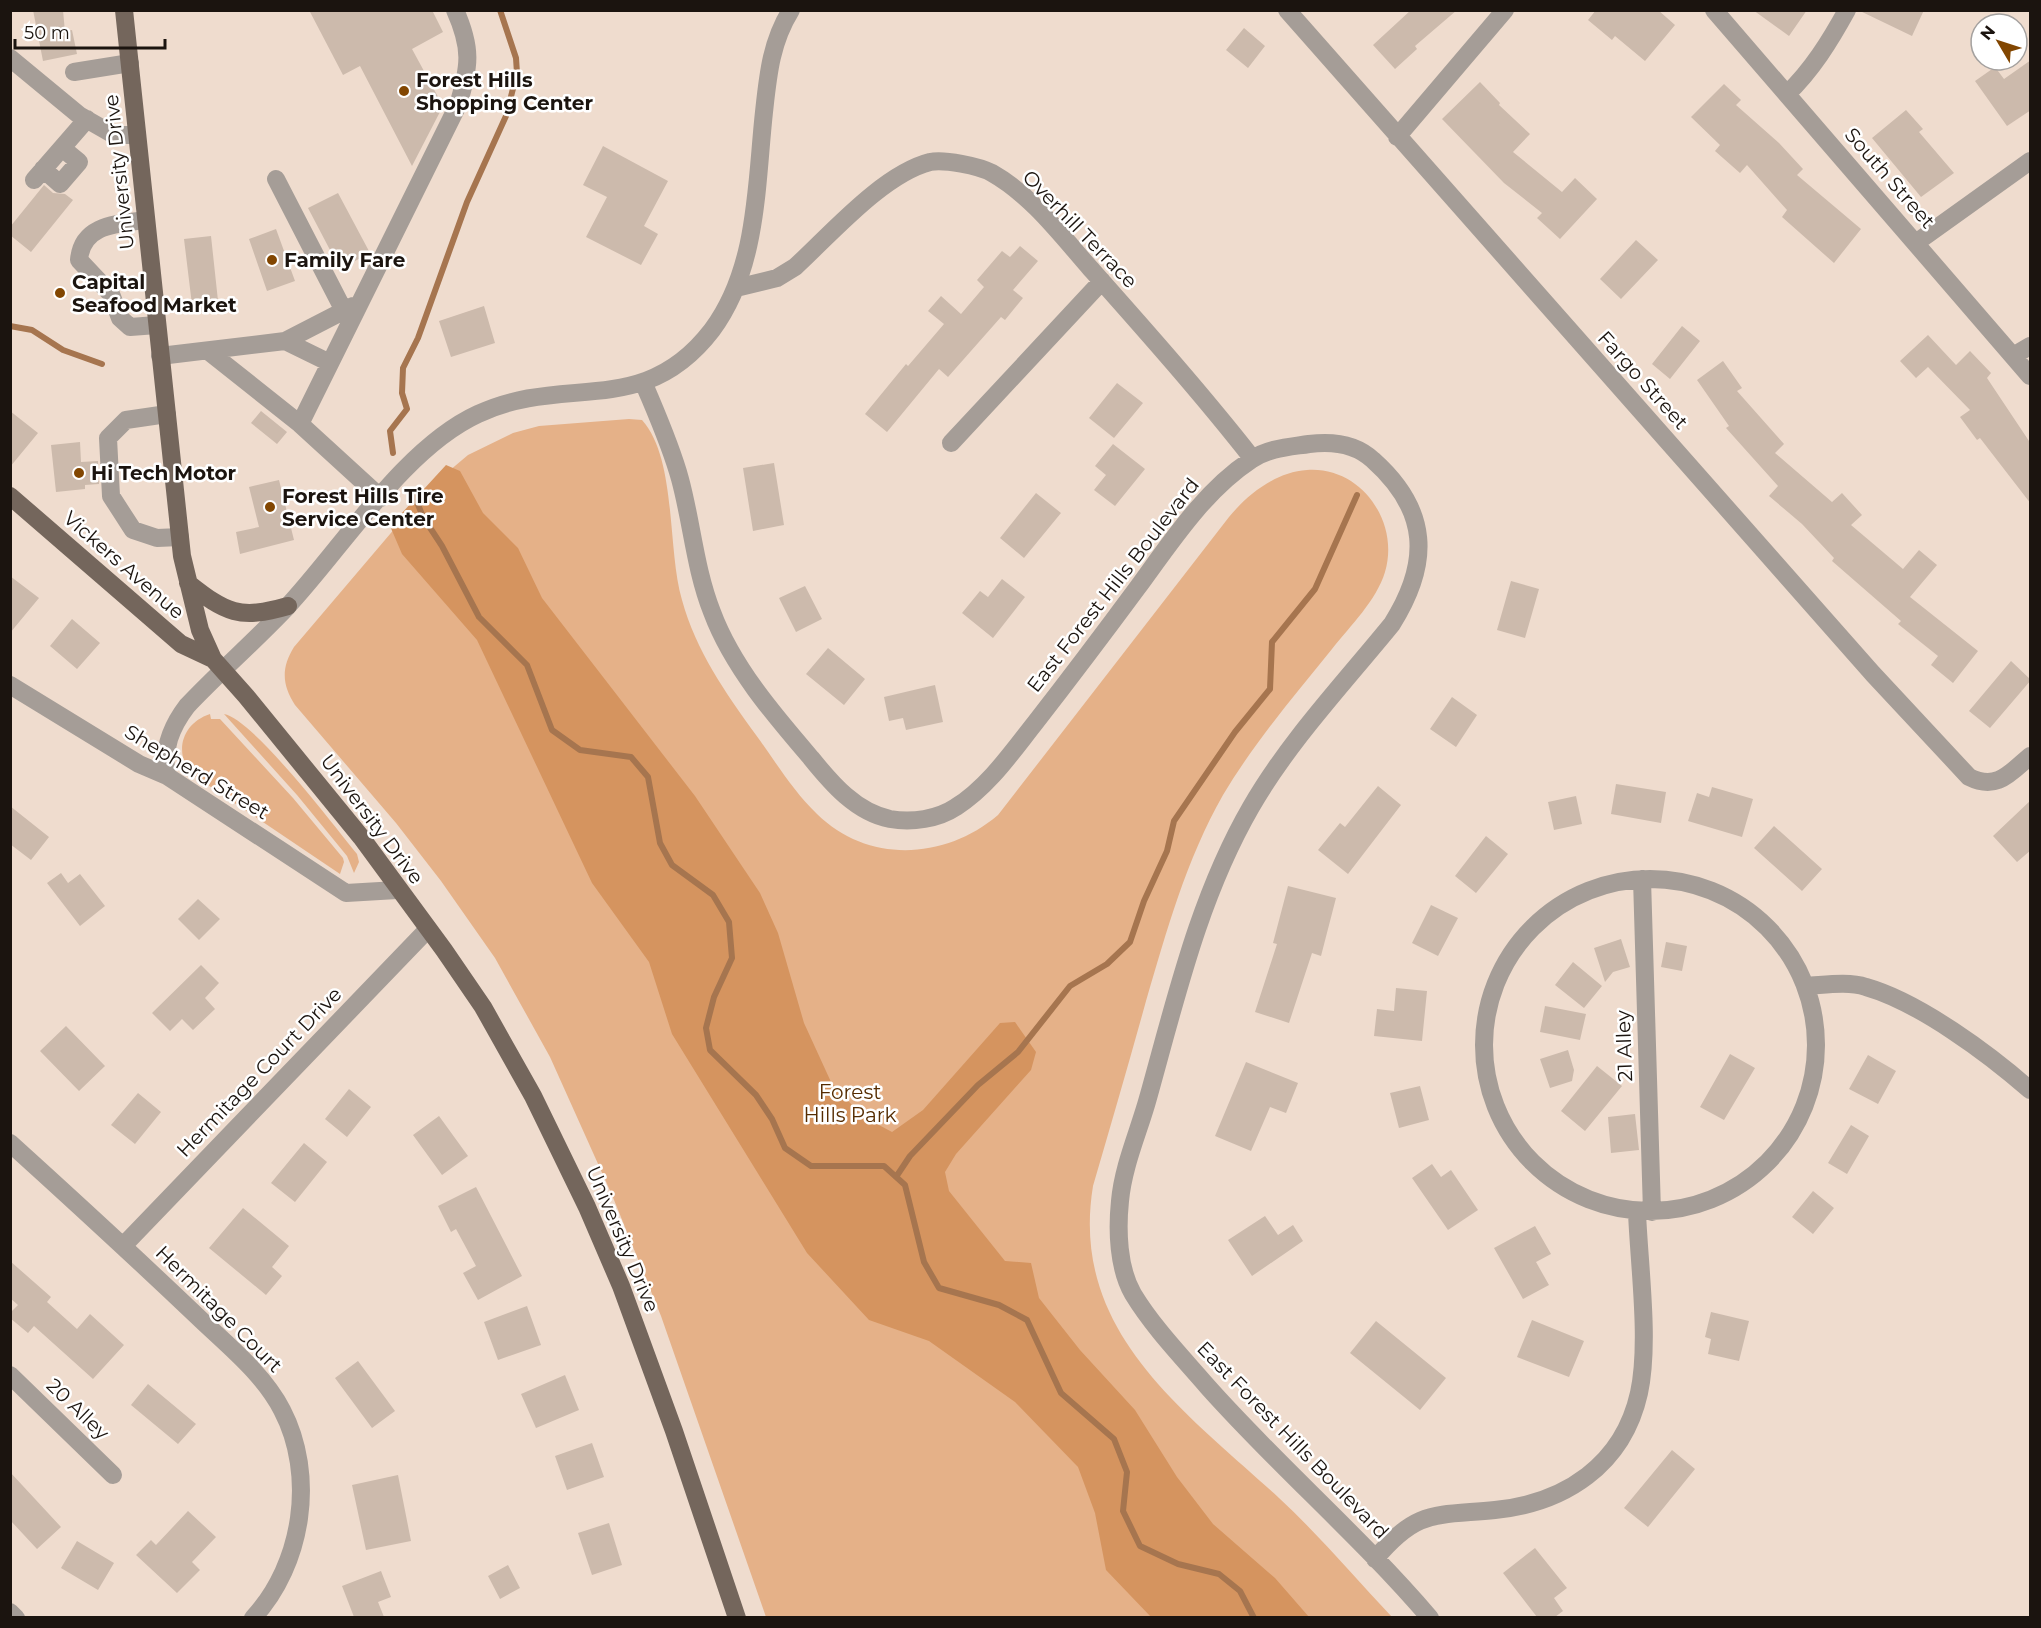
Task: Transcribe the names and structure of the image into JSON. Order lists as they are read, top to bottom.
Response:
{
  "streets": {
    "main road": ["University Drive", "Vickers Avenue"],
    "street": [
      "South Street",
      "Overhill Terrace",
      "Fargo Street",
      "East Forest Hills Boulevard",
      "Shepherd Street",
      "21 Alley",
      "Hermitage Court Drive",
      "Hermitage Court",
      "20 Alley"
    ]
  },
  "crossings": [
    ["University Drive", "Vickers Avenue"],
    ["University Drive", "Shepherd Street"],
    ["University Drive", "Hermitage Court Drive"],
    ["Overhill Terrace", "East Forest Hills Boulevard"],
    ["East Forest Hills Boulevard", "21 Alley"],
    ["Hermitage Court Drive", "Hermitage Court"]
  ],
  "parks": ["Forest Hills Park"],
  "places": [
    "Forest Hills Shopping Center",
    "Family Fare",
    "Capital Seafood Market",
    "Hi Tech Motor",
    "Forest Hills Tire Service Center"
  ],
  "scale_bar": "50 m",
  "north": "top left"
}
